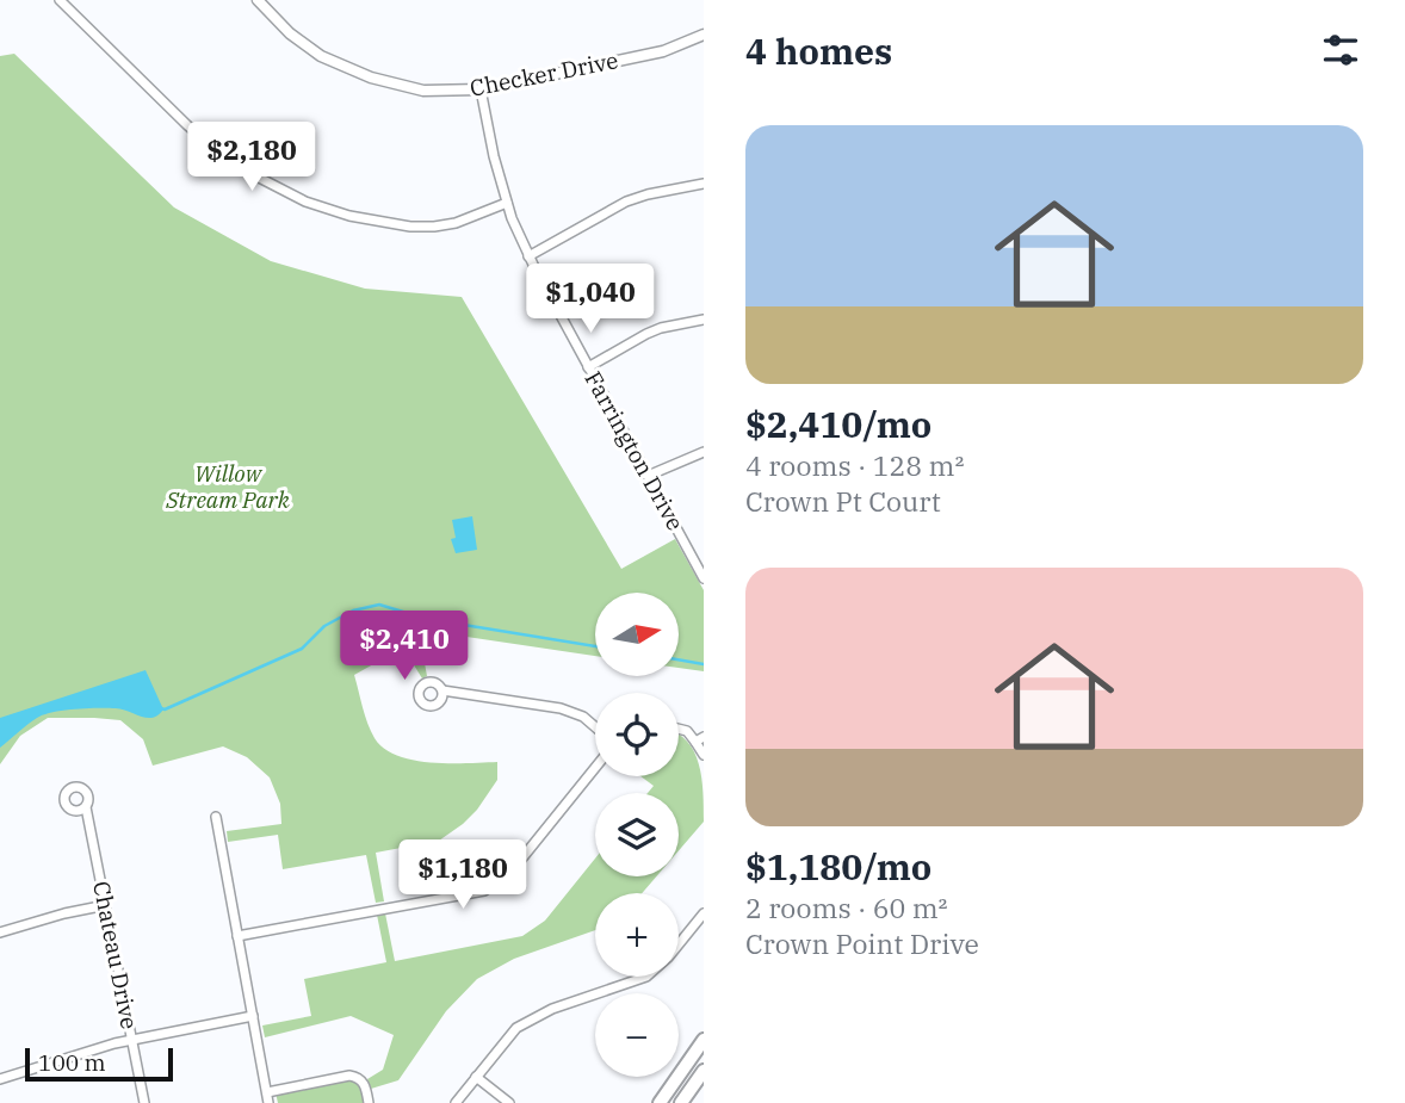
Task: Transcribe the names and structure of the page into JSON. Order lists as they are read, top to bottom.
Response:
{
  "streets": {
    "street": ["Checker Drive", "Farrington Drive", "Chateau Drive"]
  },
  "crossings": [
    ["Checker Drive", "Farrington Drive"]
  ],
  "parks": ["Willow Stream Park"],
  "scale_bar": "100 m",
  "north": "right",
  "page": {
    "heading": "4 homes",
    "list": [
      {
        "name": "$2,410/mo",
        "note": "4 rooms · 128 m² · Crown Pt Court"
      },
      {
        "name": "$1,180/mo",
        "note": "2 rooms · 60 m² · Crown Point Drive"
      }
    ],
    "price": [
      "$2,180",
      "$1,040",
      "$2,410",
      "$1,180"
    ],
    "map_buttons": ["+", "−"],
    "scale": "100 m"
  }
}
